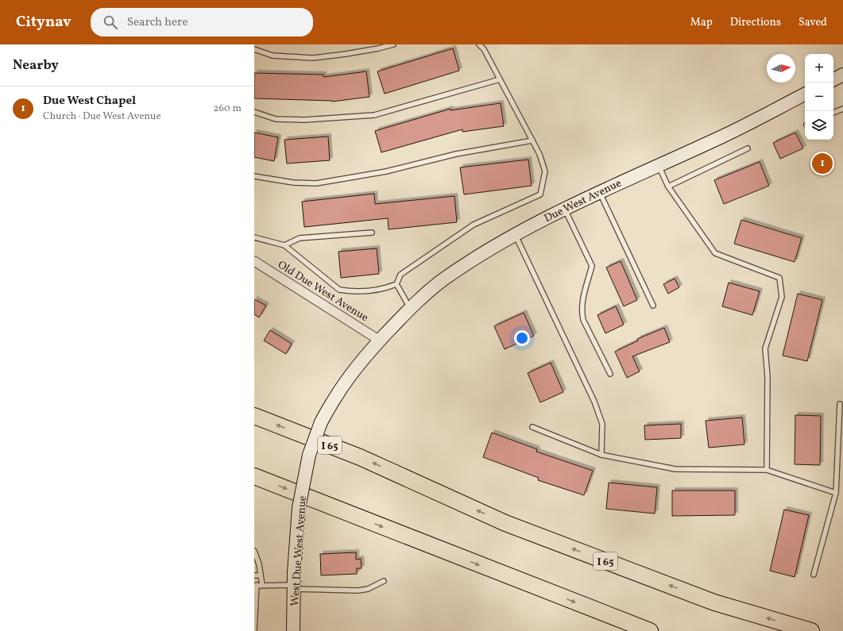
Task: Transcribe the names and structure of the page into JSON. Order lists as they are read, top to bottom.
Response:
{
  "streets": {
    "highway": ["I 65"],
    "main road": ["Due West Avenue", "West Due West Avenue"],
    "street": ["Old Due West Avenue"]
  },
  "crossings": [
    ["Due West Avenue", "Old Due West Avenue"],
    ["Due West Avenue", "West Due West Avenue"],
    ["Old Due West Avenue", "West Due West Avenue"]
  ],
  "north": "right",
  "page": {
    "header": "Citynav",
    "search": "Search here",
    "nav": ["Map", "Directions", "Saved"],
    "heading": "Nearby",
    "map_buttons": ["+", "−"],
    "list": [
      {
        "mark": "1",
        "name": "Due West Chapel",
        "note": "Church · Due West Avenue",
        "value": "260 m"
      }
    ],
    "pins": "1"
  }
}
